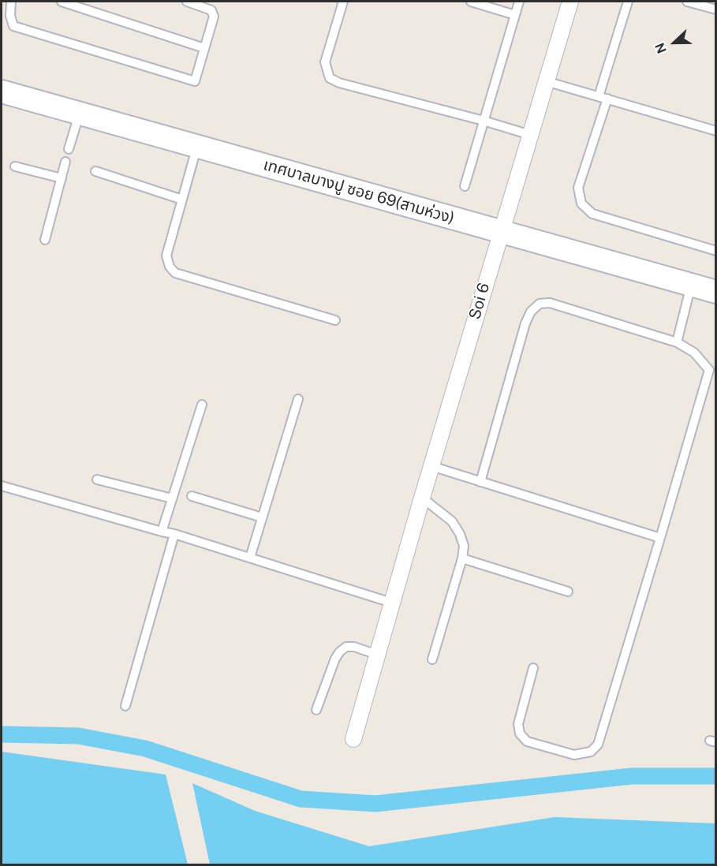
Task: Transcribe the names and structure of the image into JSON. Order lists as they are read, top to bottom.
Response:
{
  "streets": {
    "street": ["เทศบาลบางปู ซอย 69(สามห่วง)", "Soi 6"]
  },
  "crossings": [
    ["เทศบาลบางปู ซอย 69(สามห่วง)", "Soi 6"]
  ],
  "north": "left"
}
